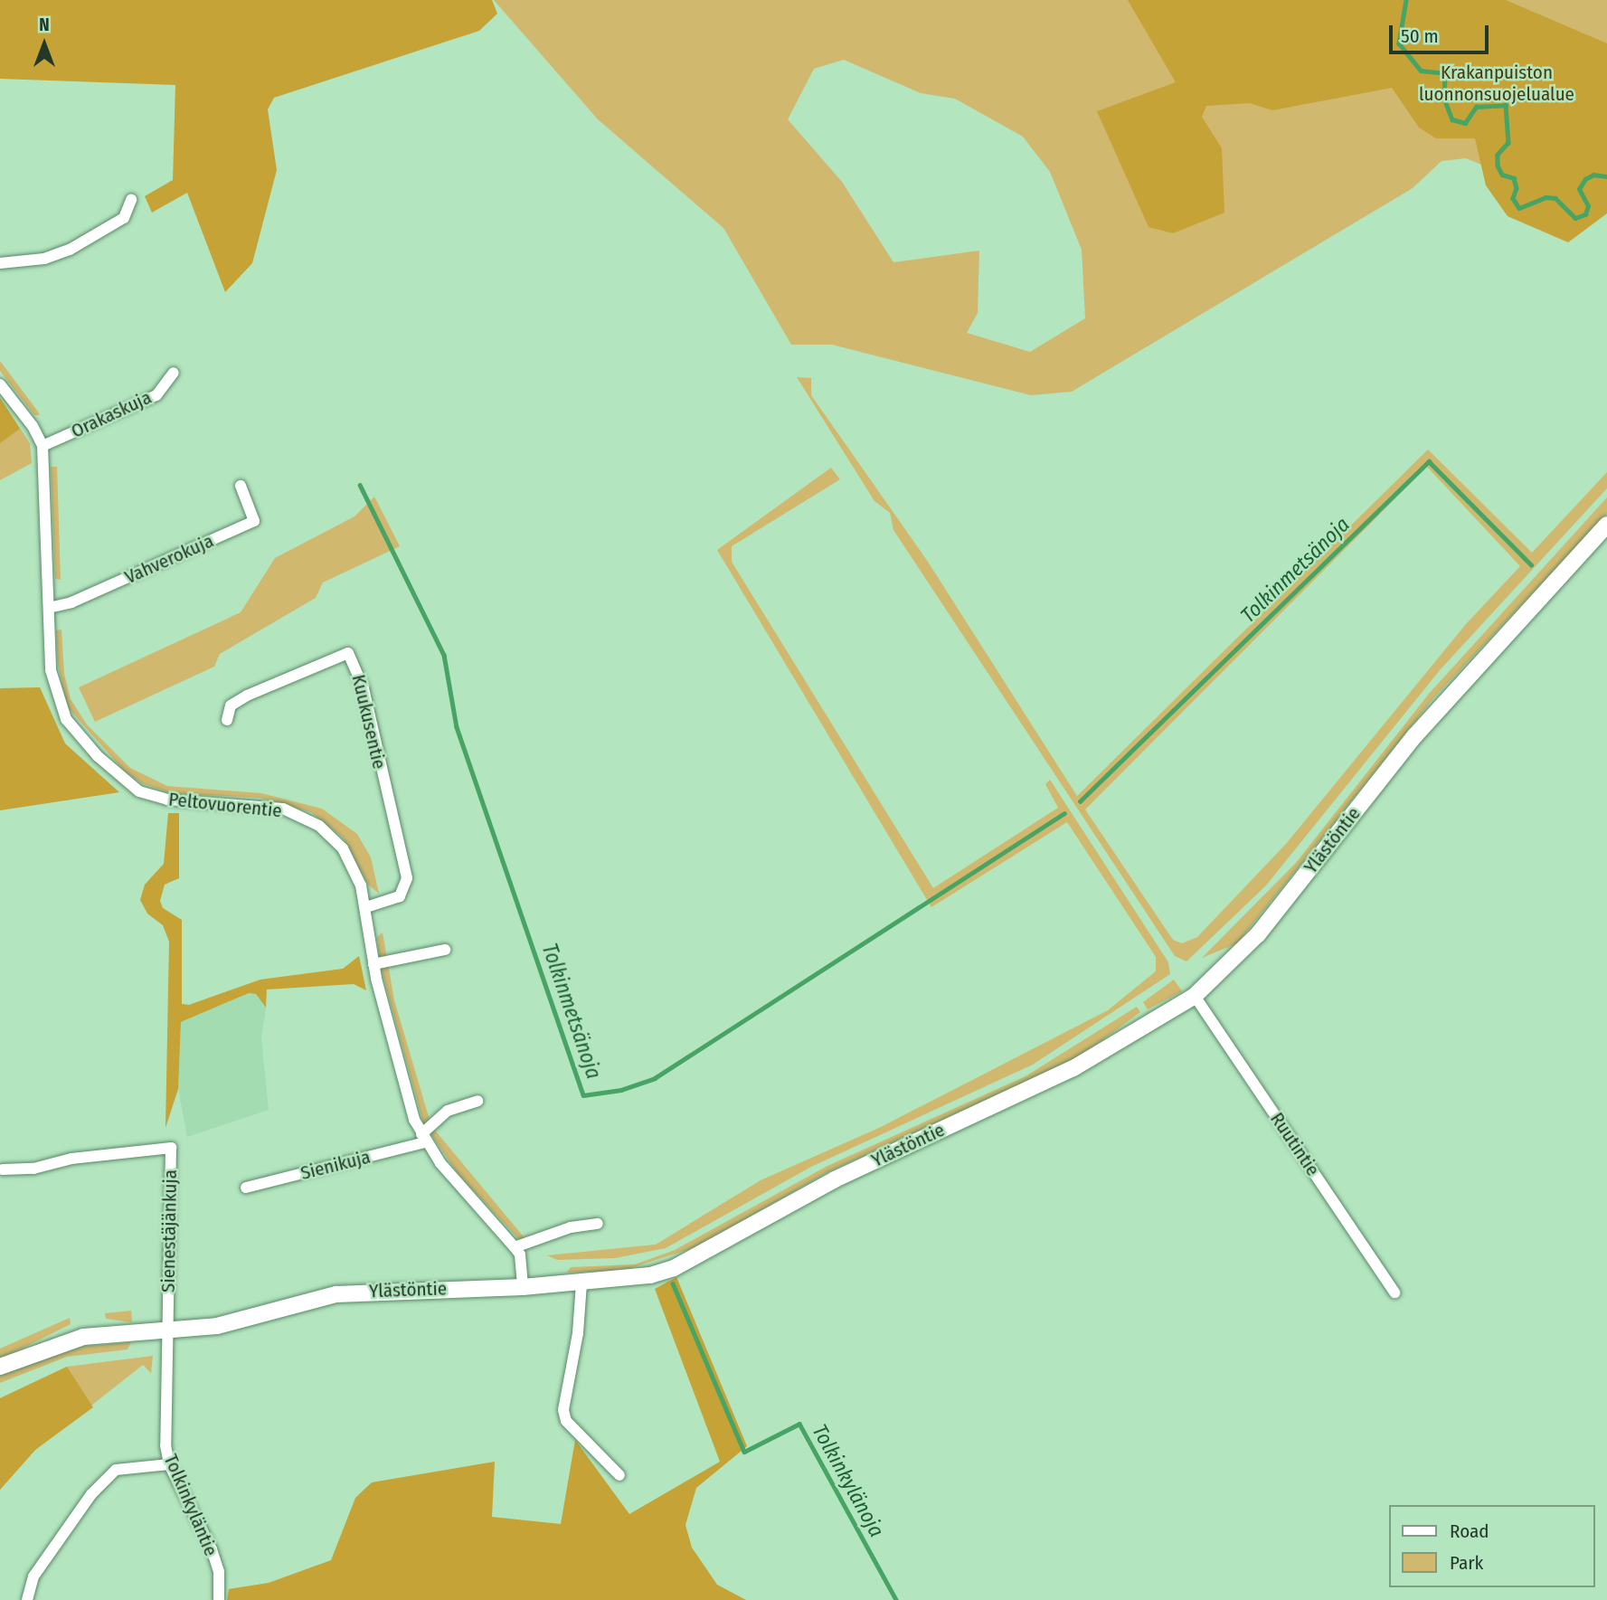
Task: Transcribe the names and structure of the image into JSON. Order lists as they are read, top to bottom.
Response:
{
  "streets": {
    "main road": ["Ylästöntie"],
    "street": [
      "Orakaskuja",
      "Vahverokuja",
      "Kuukusentie",
      "Peltovuorentie",
      "Ruutintie",
      "Sienikuja",
      "Sienestäjänkuja",
      "Tolkinkyläntie"
    ]
  },
  "crossings": [
    ["Orakaskuja", "Peltovuorentie"],
    ["Vahverokuja", "Peltovuorentie"],
    ["Kuukusentie", "Peltovuorentie"],
    ["Peltovuorentie", "Ylästöntie"],
    ["Peltovuorentie", "Sienikuja"],
    ["Ylästöntie", "Ruutintie"],
    ["Ylästöntie", "Sienestäjänkuja"],
    ["Ylästöntie", "Tolkinkyläntie"],
    ["Sienestäjänkuja", "Tolkinkyläntie"]
  ],
  "water": ["Tolkinmetsänoja", "Tolkinkylänoja"],
  "parks": ["Krakanpuiston luonnonsuojelualue"],
  "legend": ["Road", "Park"],
  "scale_bar": "50 m",
  "north": "top"
}
